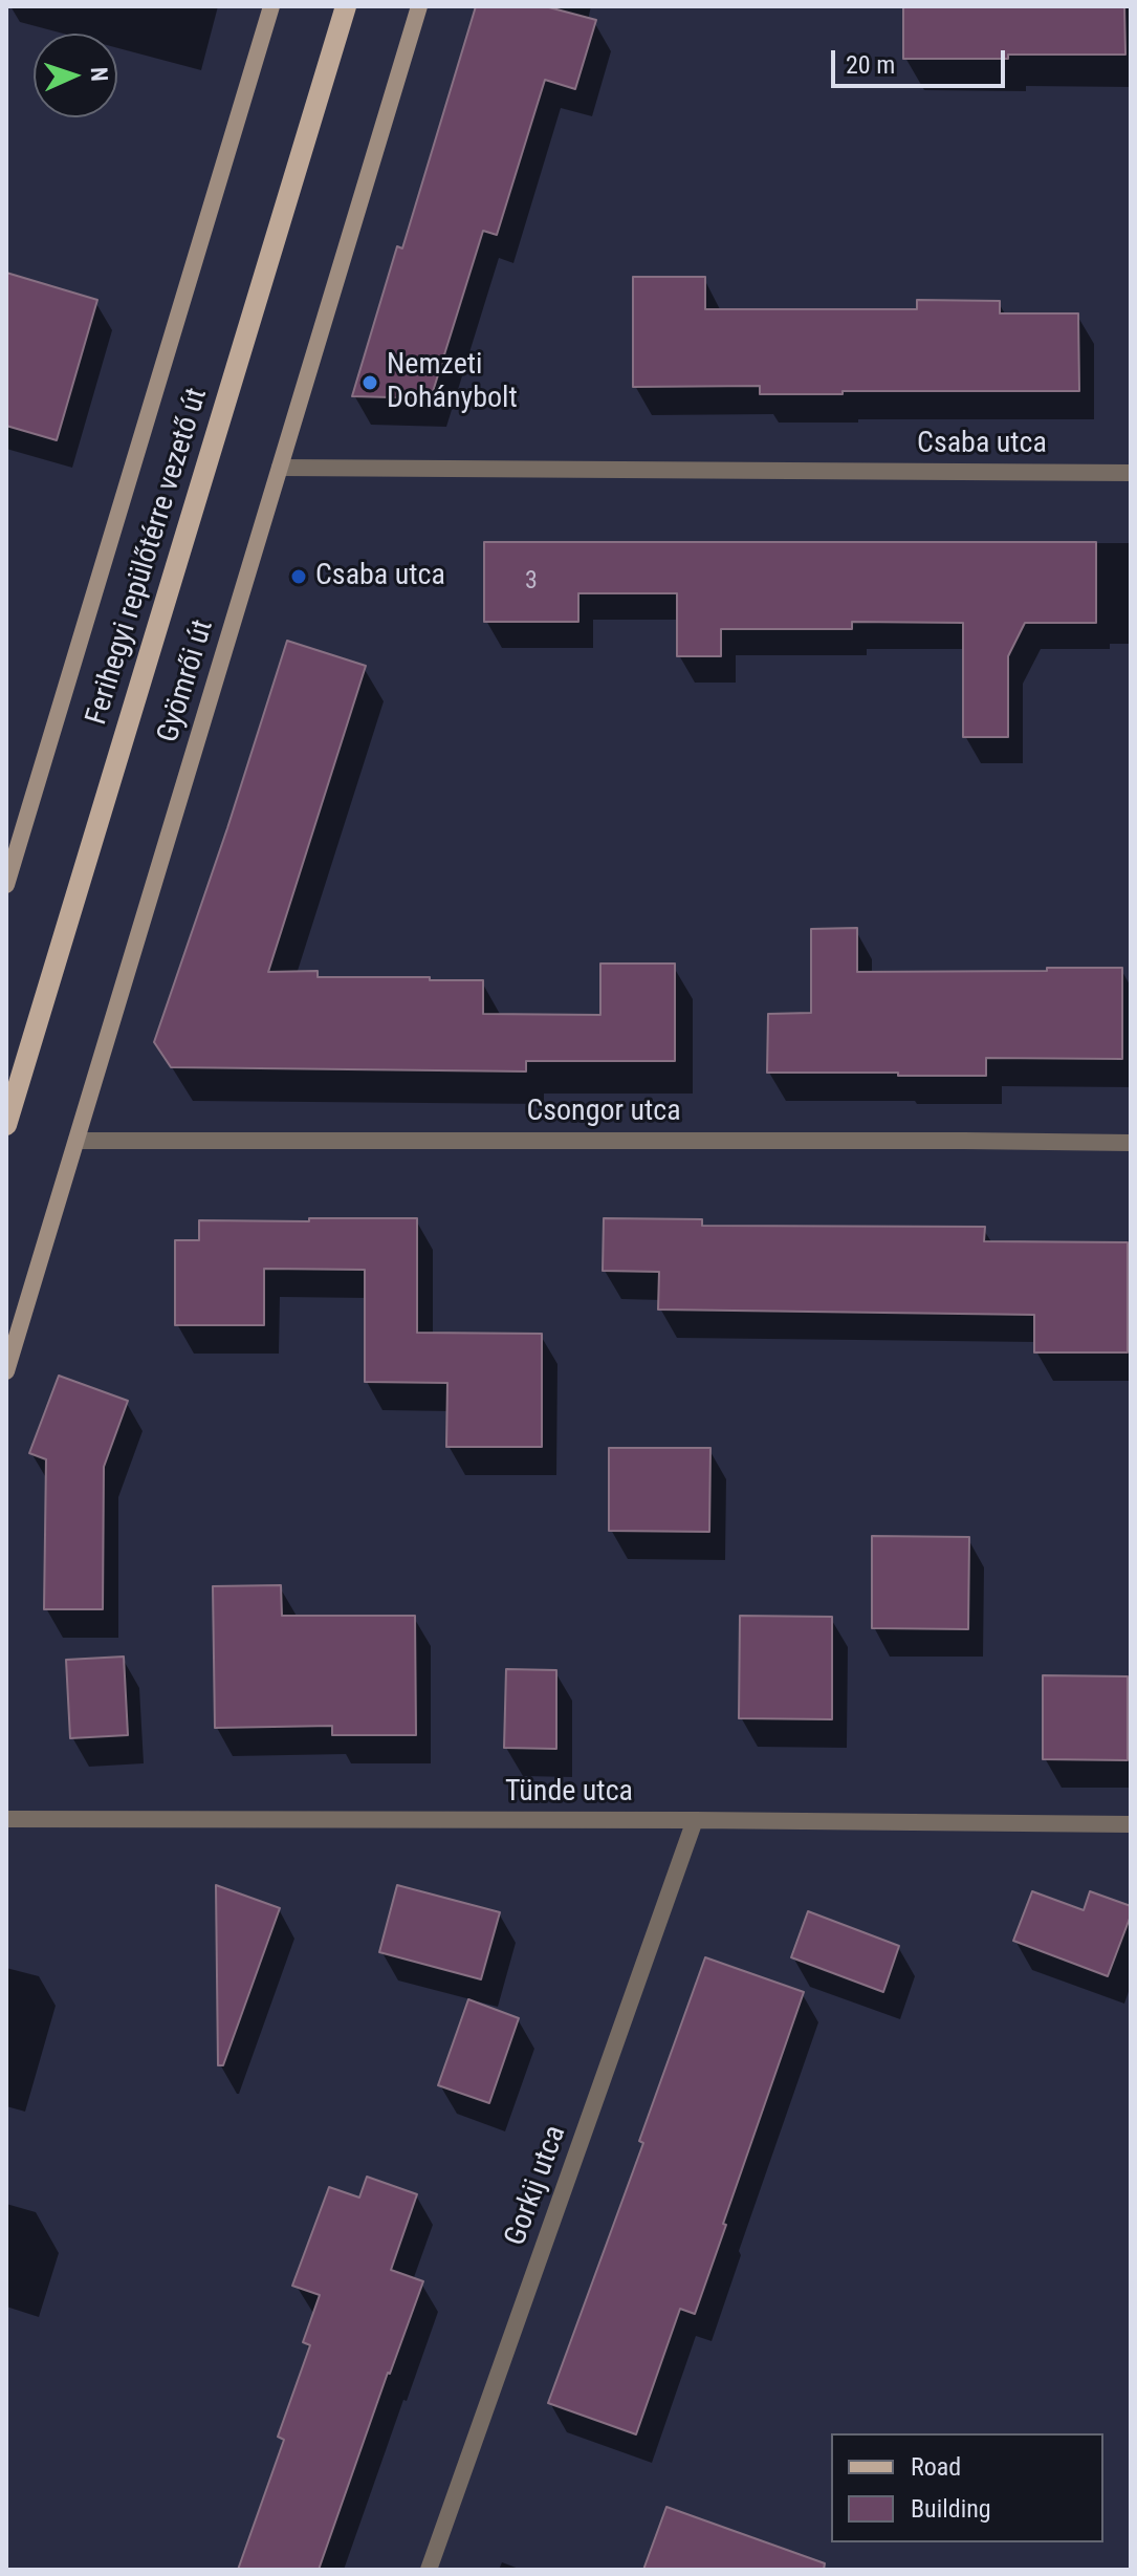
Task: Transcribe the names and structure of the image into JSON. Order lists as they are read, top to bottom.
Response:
{
  "streets": {
    "main road": ["Ferihegyi repülőtérre vezető út"],
    "street": [
      "Csaba utca",
      "Gyömrői út",
      "Csongor utca",
      "Tünde utca",
      "Gorkij utca"
    ]
  },
  "crossings": [
    ["Csaba utca", "Gyömrői út"],
    ["Gyömrői út", "Csongor utca"],
    ["Tünde utca", "Gorkij utca"]
  ],
  "places": ["Nemzeti Dohánybolt", "Csaba utca"],
  "house_numbers": ["3"],
  "legend": ["Road", "Building"],
  "scale_bar": "20 m",
  "north": "right"
}
